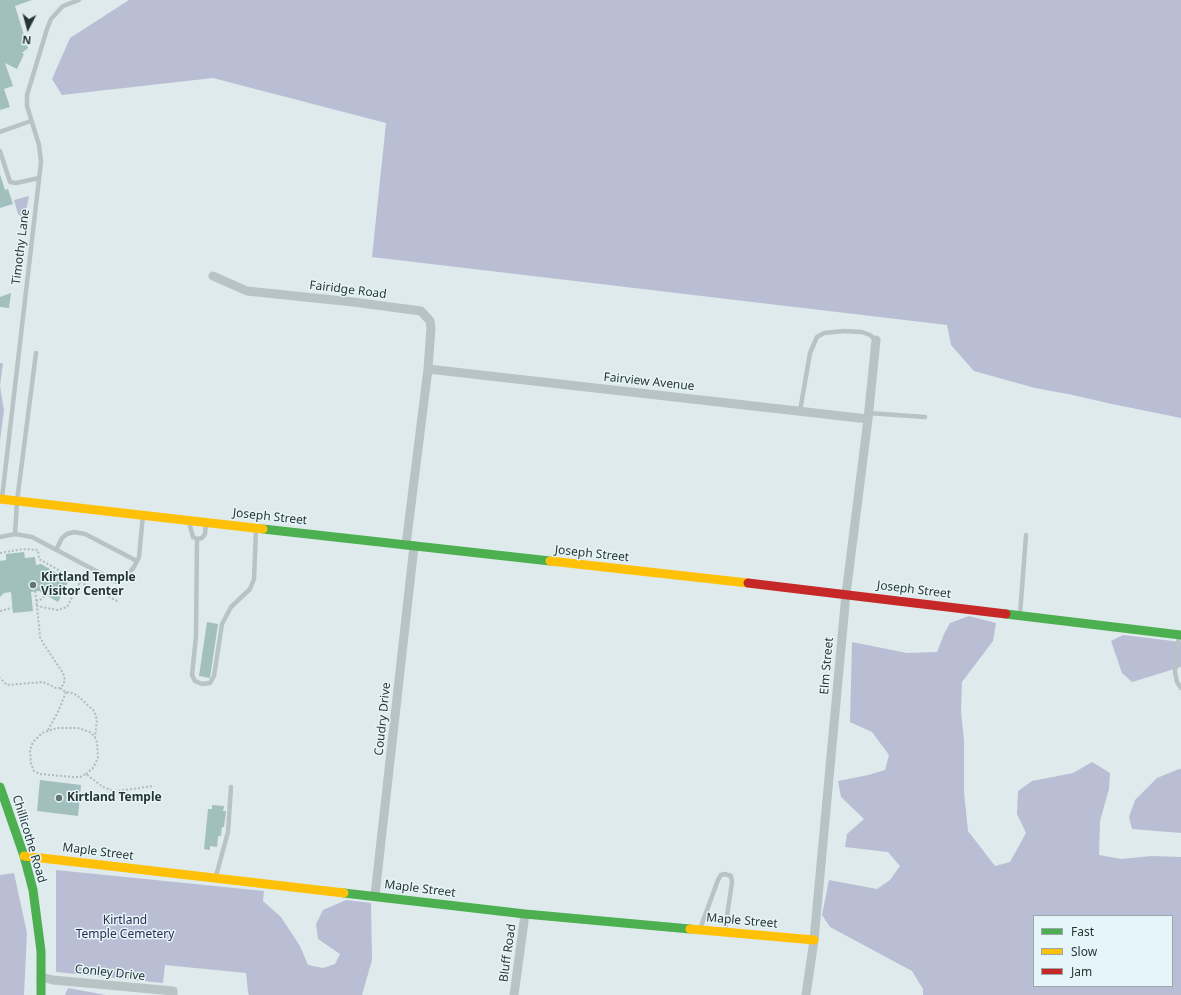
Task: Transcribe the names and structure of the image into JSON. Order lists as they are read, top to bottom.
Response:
{
  "streets": {
    "street": [
      "Fairidge Road",
      "Fairview Avenue",
      "Joseph Street",
      "Elm Street",
      "Coudry Drive",
      "Chillicothe Road",
      "Maple Street",
      "Bluff Road",
      "Conley Drive"
    ],
    "lane": ["Timothy Lane"]
  },
  "crossings": [
    ["Timothy Lane", "Joseph Street"],
    ["Fairidge Road", "Fairview Avenue"],
    ["Fairidge Road", "Coudry Drive"],
    ["Fairview Avenue", "Elm Street"],
    ["Fairview Avenue", "Coudry Drive"],
    ["Joseph Street", "Elm Street"],
    ["Joseph Street", "Coudry Drive"],
    ["Elm Street", "Maple Street"],
    ["Coudry Drive", "Maple Street"],
    ["Chillicothe Road", "Maple Street"],
    ["Chillicothe Road", "Conley Drive"],
    ["Maple Street", "Bluff Road"]
  ],
  "parks": ["Kirtland Temple Cemetery"],
  "places": ["Kirtland Temple Visitor Center", "Kirtland Temple"],
  "legend": ["Fast", "Slow", "Jam"],
  "north": "bottom"
}
